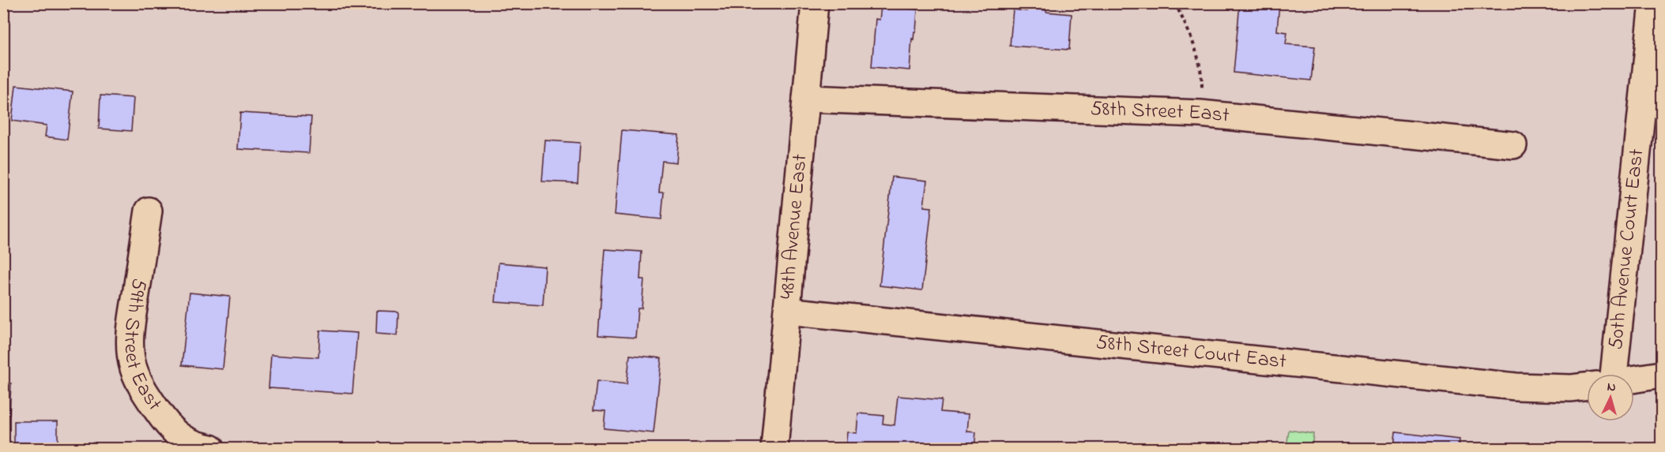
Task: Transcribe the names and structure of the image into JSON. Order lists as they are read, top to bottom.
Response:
{
  "streets": {
    "street": [
      "58th Street East",
      "48th Avenue East",
      "50th Avenue Court East",
      "59th Street East",
      "58th Street Court East"
    ]
  },
  "crossings": [
    ["58th Street East", "48th Avenue East"],
    ["48th Avenue East", "58th Street Court East"]
  ],
  "north": "top"
}
